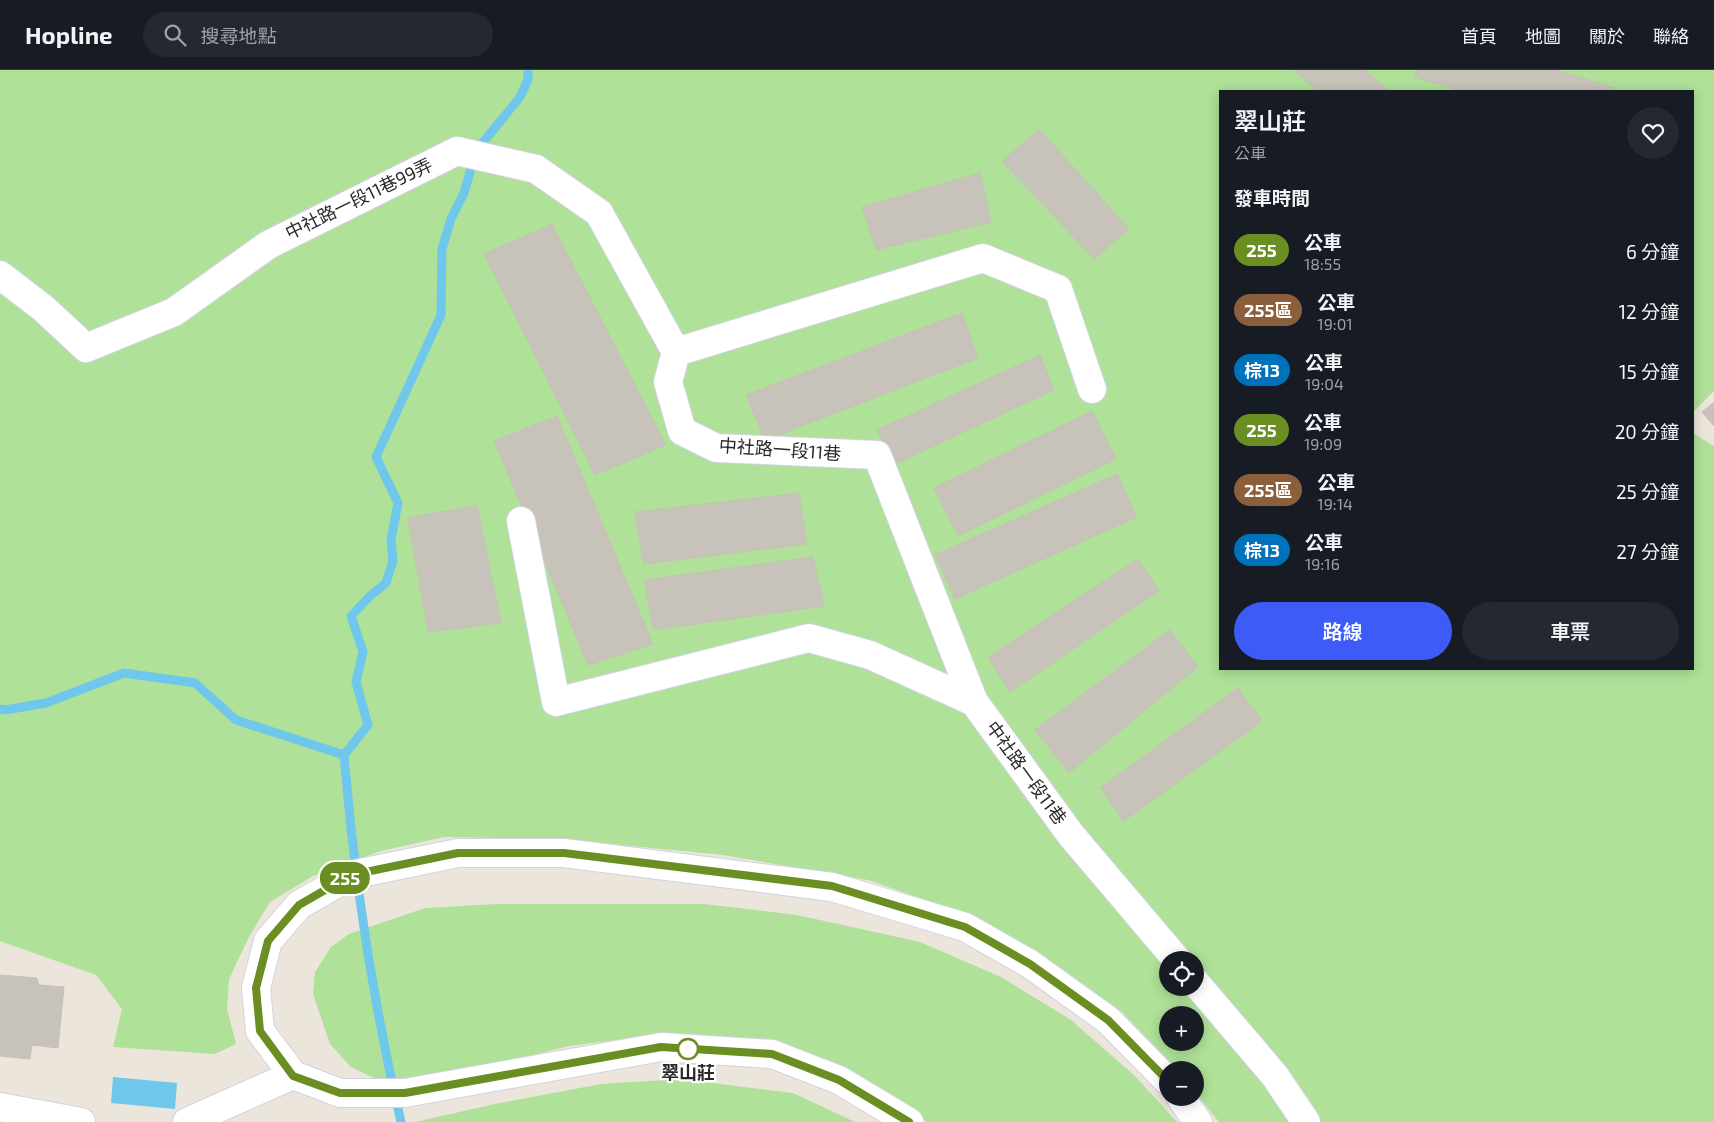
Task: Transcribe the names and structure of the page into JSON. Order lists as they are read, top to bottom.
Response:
{
  "streets": {
    "street": ["中社路一段11巷99弄", "中社路一段11巷"]
  },
  "crossings": [
    ["中社路一段11巷99弄", "中社路一段11巷"]
  ],
  "places": ["翠山莊"],
  "lines": ["bus line 255"],
  "page": {
    "header": "Hopline",
    "search": "搜尋地點",
    "nav": [
      "首頁",
      "地圖",
      "關於",
      "聯絡"
    ],
    "on_map": "255",
    "heading": [
      ["翠山莊", "公車"],
      "發車時間"
    ],
    "list": [
      {
        "mark": "255",
        "name": "公車",
        "note": "18:55",
        "value": "6 分鐘"
      },
      {
        "mark": "255區",
        "name": "公車",
        "note": "19:01",
        "value": "12 分鐘"
      },
      {
        "mark": "棕13",
        "name": "公車",
        "note": "19:04",
        "value": "15 分鐘"
      },
      {
        "mark": "255",
        "name": "公車",
        "note": "19:09",
        "value": "20 分鐘"
      },
      {
        "mark": "255區",
        "name": "公車",
        "note": "19:14",
        "value": "25 分鐘"
      },
      {
        "mark": "棕13",
        "name": "公車",
        "note": "19:16",
        "value": "27 分鐘"
      }
    ],
    "buttons": ["路線", "車票"],
    "map_buttons": ["+", "−"]
  }
}
